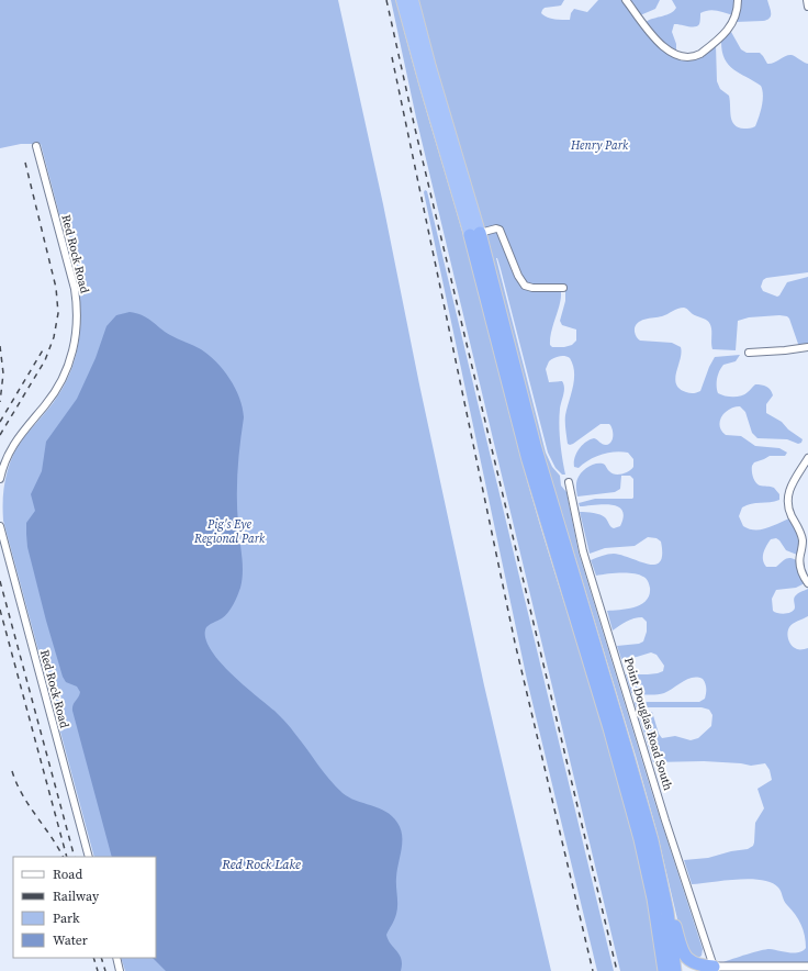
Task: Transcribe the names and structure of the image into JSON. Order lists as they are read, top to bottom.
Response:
{
  "streets": {
    "street": ["Red Rock Road", "Point Douglas Road South"]
  },
  "water": ["Red Rock Lake"],
  "parks": ["Henry Park", "Pig's Eye Regional Park"],
  "legend": [
    "Road",
    "Railway",
    "Park",
    "Water"
  ]
}
